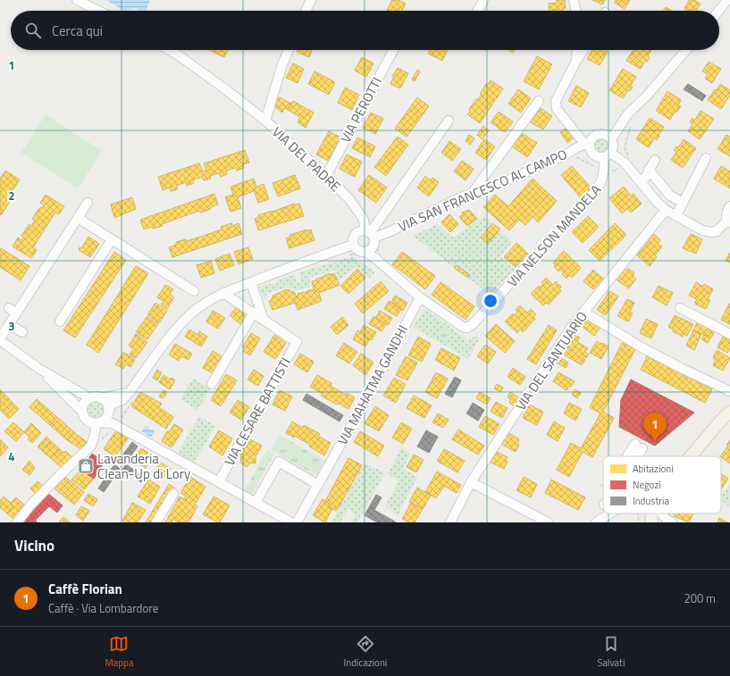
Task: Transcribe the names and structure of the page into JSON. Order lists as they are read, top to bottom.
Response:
{
  "streets": {
    "street": [
      "VIA PEROTTI",
      "VIA DEL PADRE",
      "VIA SAN FRANCESCO AL CAMPO",
      "VIA NELSON MANDELA",
      "VIA DEL SANTUARIO",
      "VIA MAHATMA GANDHI",
      "VIA CESARE BATTISTI"
    ]
  },
  "crossings": [
    ["VIA PEROTTI", "VIA DEL PADRE"],
    ["VIA DEL PADRE", "VIA SAN FRANCESCO AL CAMPO"],
    ["VIA SAN FRANCESCO AL CAMPO", "VIA NELSON MANDELA"],
    ["VIA NELSON MANDELA", "VIA MAHATMA GANDHI"]
  ],
  "places": {
    "shop": ["Lavanderia Clean-Up di Lory"]
  },
  "legend": ["Abitazioni", "Negozi", "Industria"],
  "page": {
    "search": "Cerca qui",
    "pins": "1",
    "heading": "Vicino",
    "list": [
      {
        "mark": "1",
        "name": "Caffè Florian",
        "note": "Caffè · Via Lombardore",
        "value": "200 m"
      }
    ],
    "nav": ["Mappa", "Indicazioni", "Salvati"]
  },
  "grid": {
    "rows": [
      "1",
      "2",
      "3",
      "4"
    ]
  }
}
